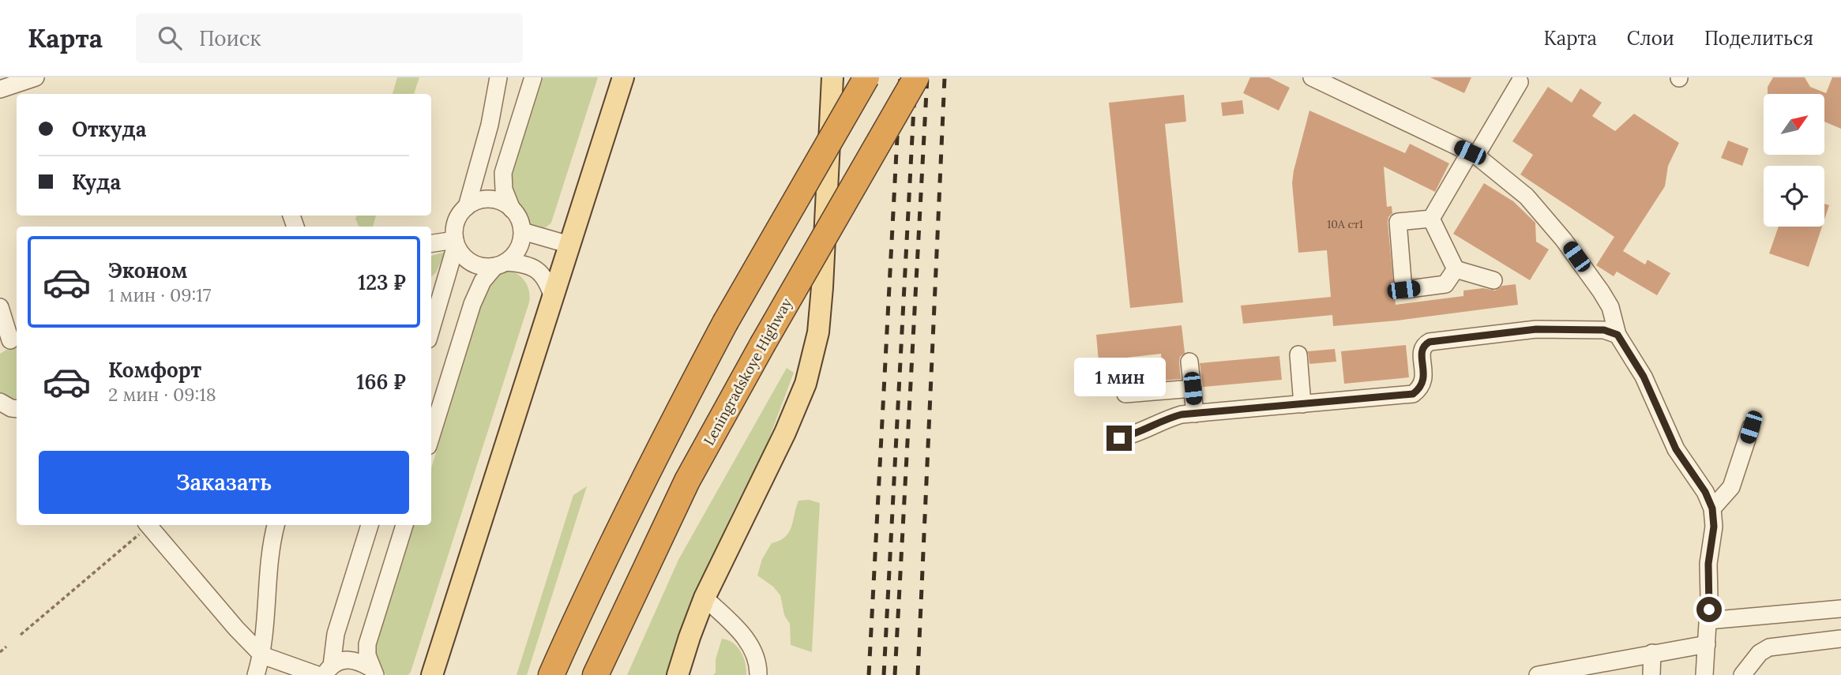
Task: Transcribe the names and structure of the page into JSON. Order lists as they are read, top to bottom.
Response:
{
  "streets": {
    "highway": ["Leningradskoye Highway"]
  },
  "house_numbers": ["10A ст1"],
  "north": "top right",
  "page": {
    "header": "Карта",
    "search": "Поиск",
    "nav": ["Карта", "Слои", "Поделиться"],
    "banner": ["Откуда", "Куда"],
    "list": [
      {
        "name": "Эконом",
        "note": "1 мин · 09:17",
        "value": "123 ₽"
      },
      {
        "name": "Комфорт",
        "note": "2 мин · 09:18",
        "value": "166 ₽"
      }
    ],
    "bubble": "1 мин",
    "buttons": "Заказать"
  }
}
